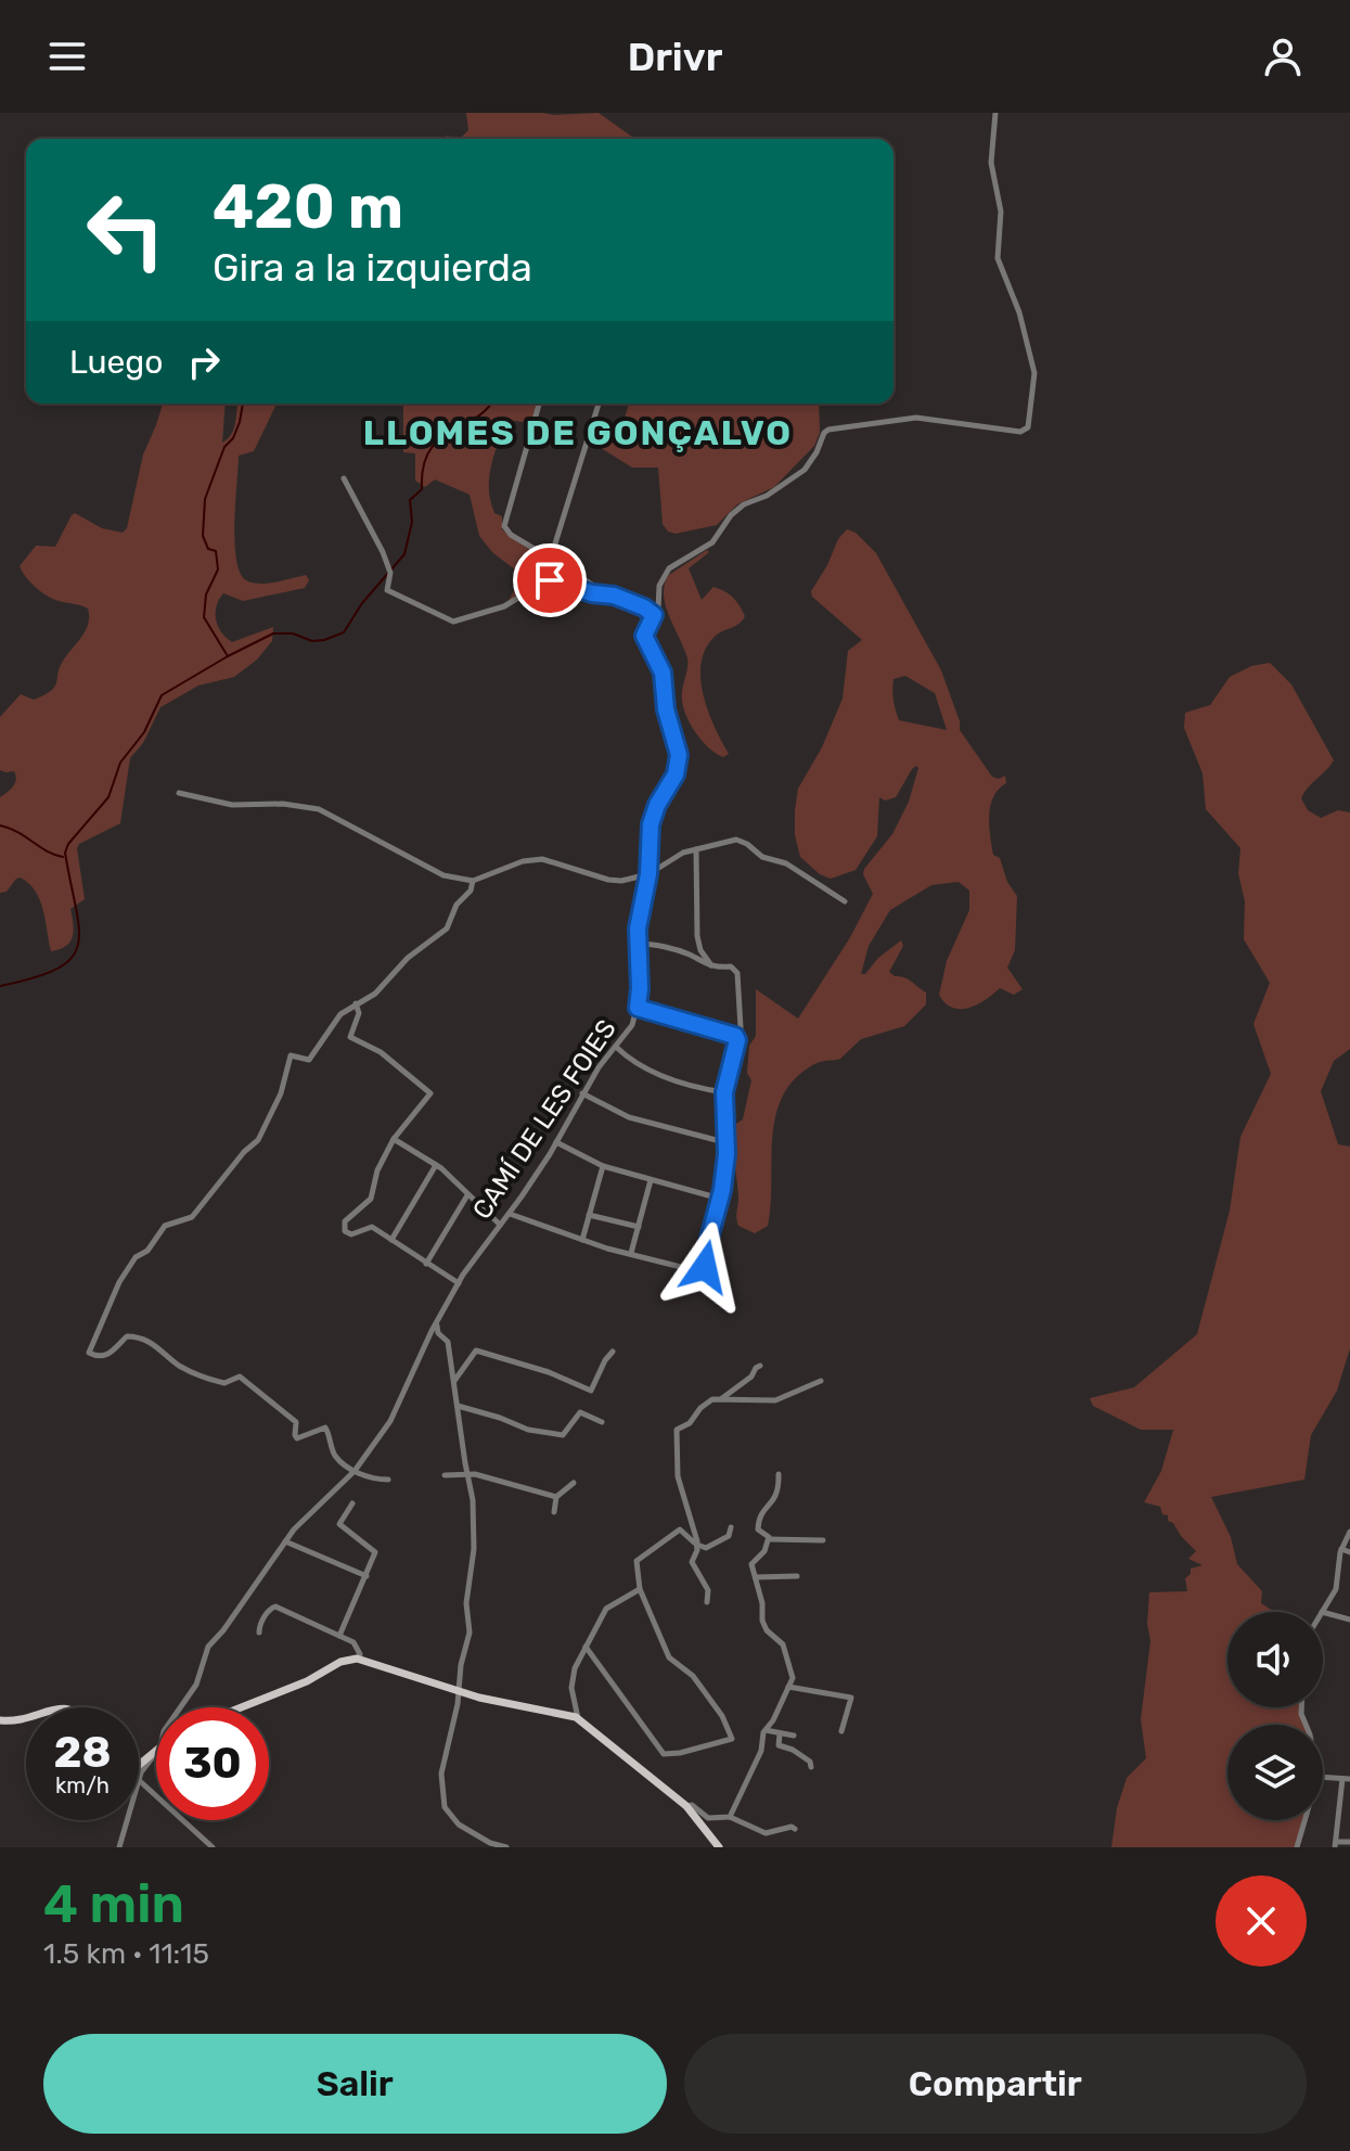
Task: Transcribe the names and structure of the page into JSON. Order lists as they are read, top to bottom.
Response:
{
  "streets": {
    "street": ["CAMÍ DE LES FOIES"]
  },
  "districts": ["LLOMES DE GONÇALVO"],
  "page": {
    "header": "Drivr",
    "turn": ["420 m", "Gira a la izquierda"],
    "then": "Luego",
    "speed": "28 km/h",
    "limit": "30",
    "heading": ["4 min", "1.5 km · 11:15"],
    "buttons": ["Salir", "Compartir"]
  }
}
